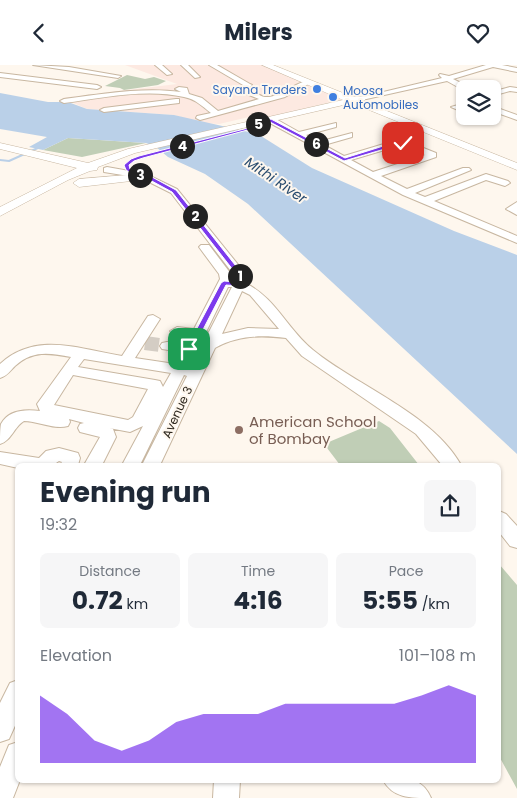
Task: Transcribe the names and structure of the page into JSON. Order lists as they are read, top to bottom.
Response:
{
  "streets": {
    "street": ["Avenue 3"]
  },
  "water": ["Mithi River"],
  "places": ["Sayana Traders", "Moosa Automobiles", "American School of Bombay"],
  "page": {
    "header": "Milers",
    "pins": [
      "5",
      "6",
      "4",
      "3",
      "2",
      "1"
    ],
    "heading": ["Evening run", "19:32"],
    "stats": [
      ["Distance", "0.72 km"],
      ["Time", "4:16"],
      ["Pace", "5:55 /km"]
    ],
    "chart": ["Elevation", "101–108 m"]
  }
}
